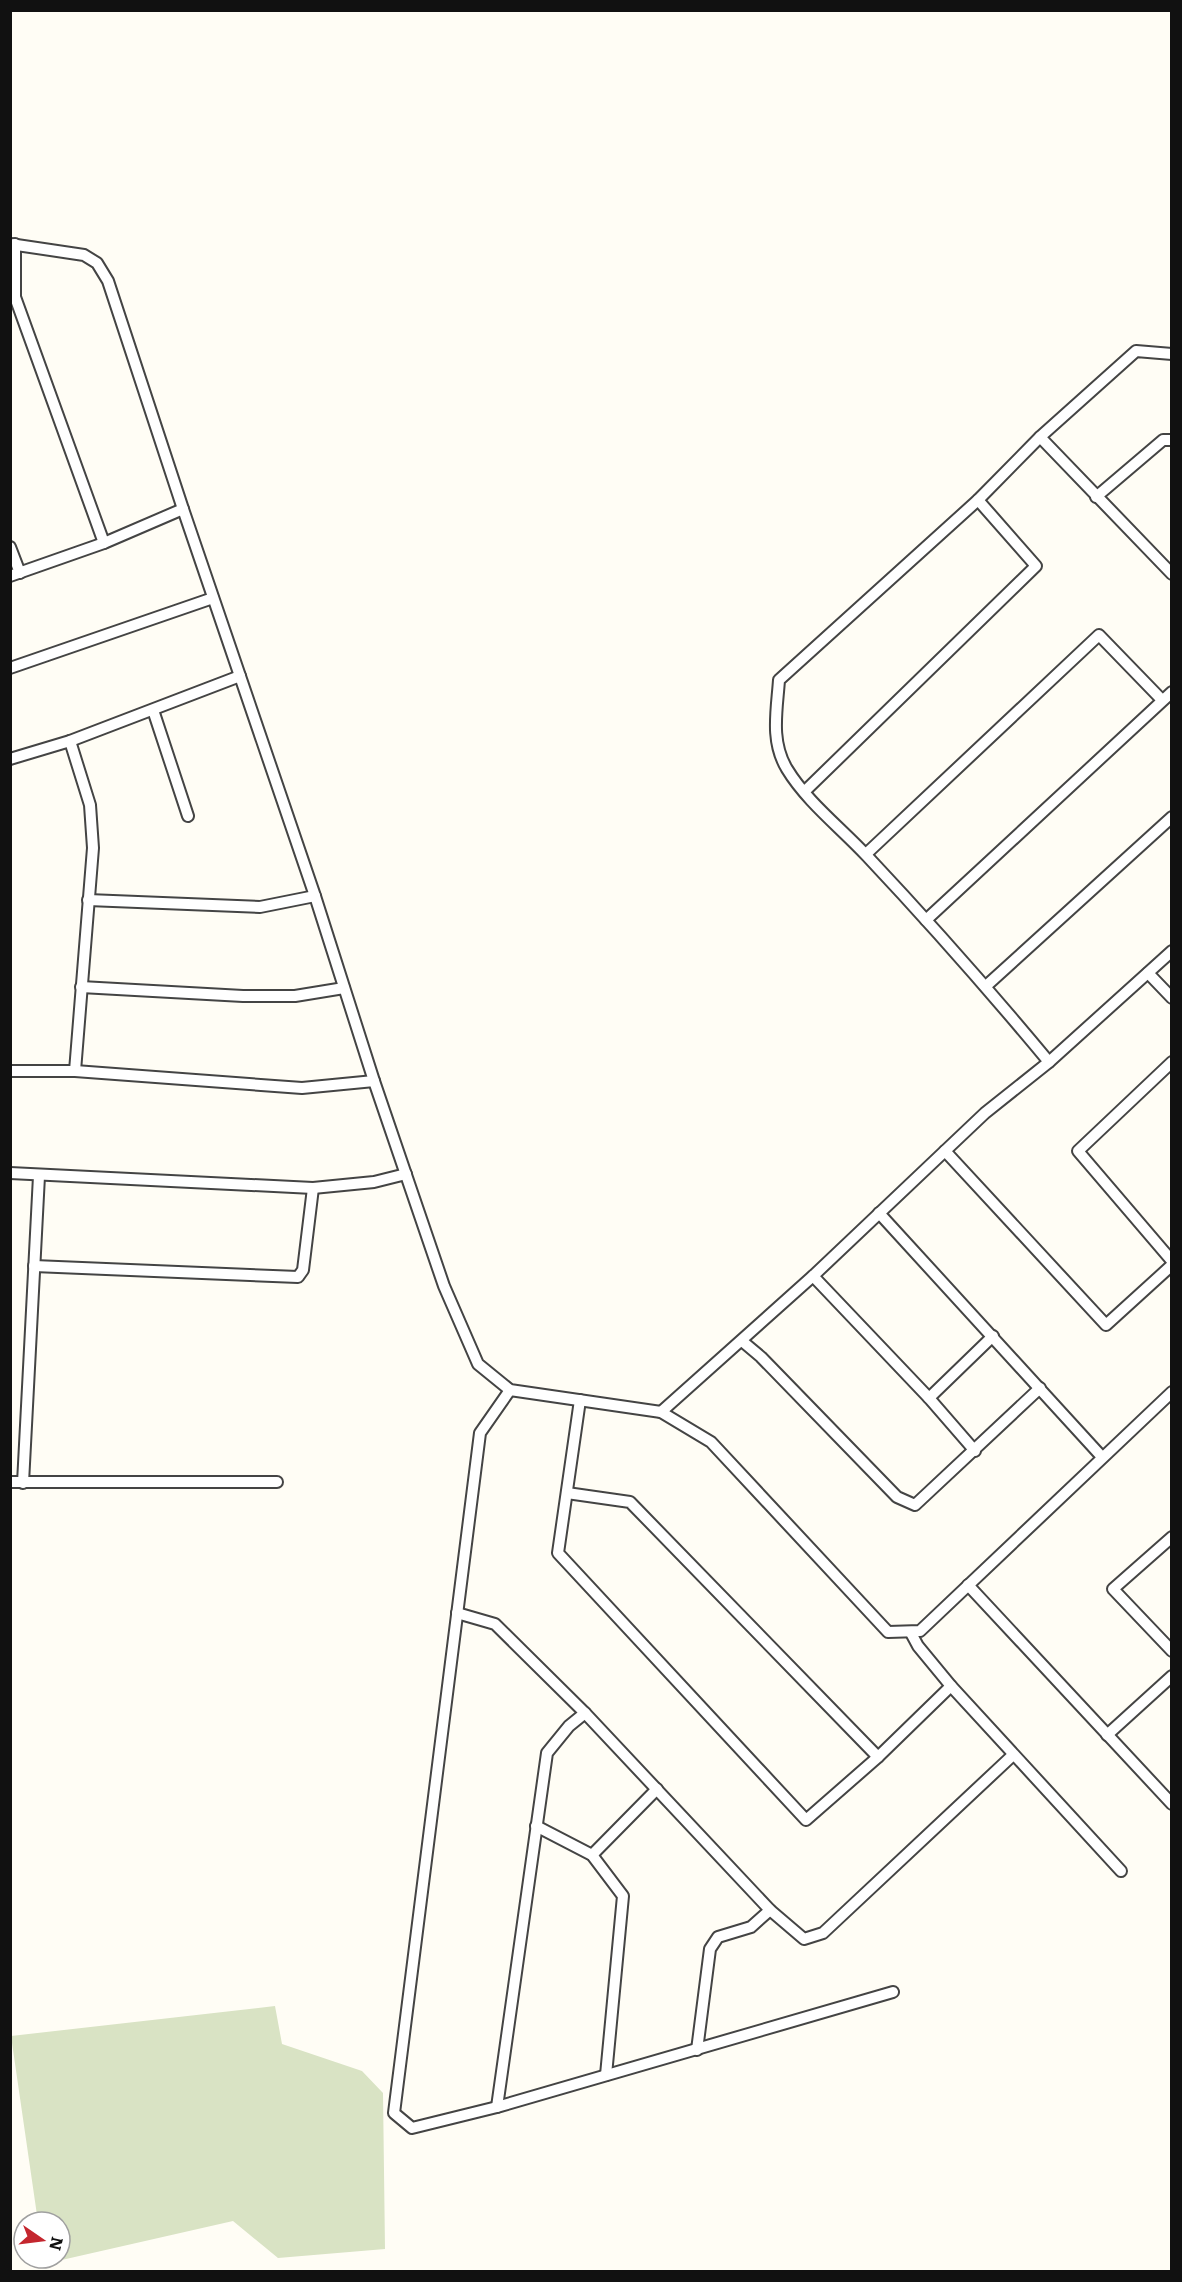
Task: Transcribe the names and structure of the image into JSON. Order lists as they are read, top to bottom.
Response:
{
  "north": "right"
}
